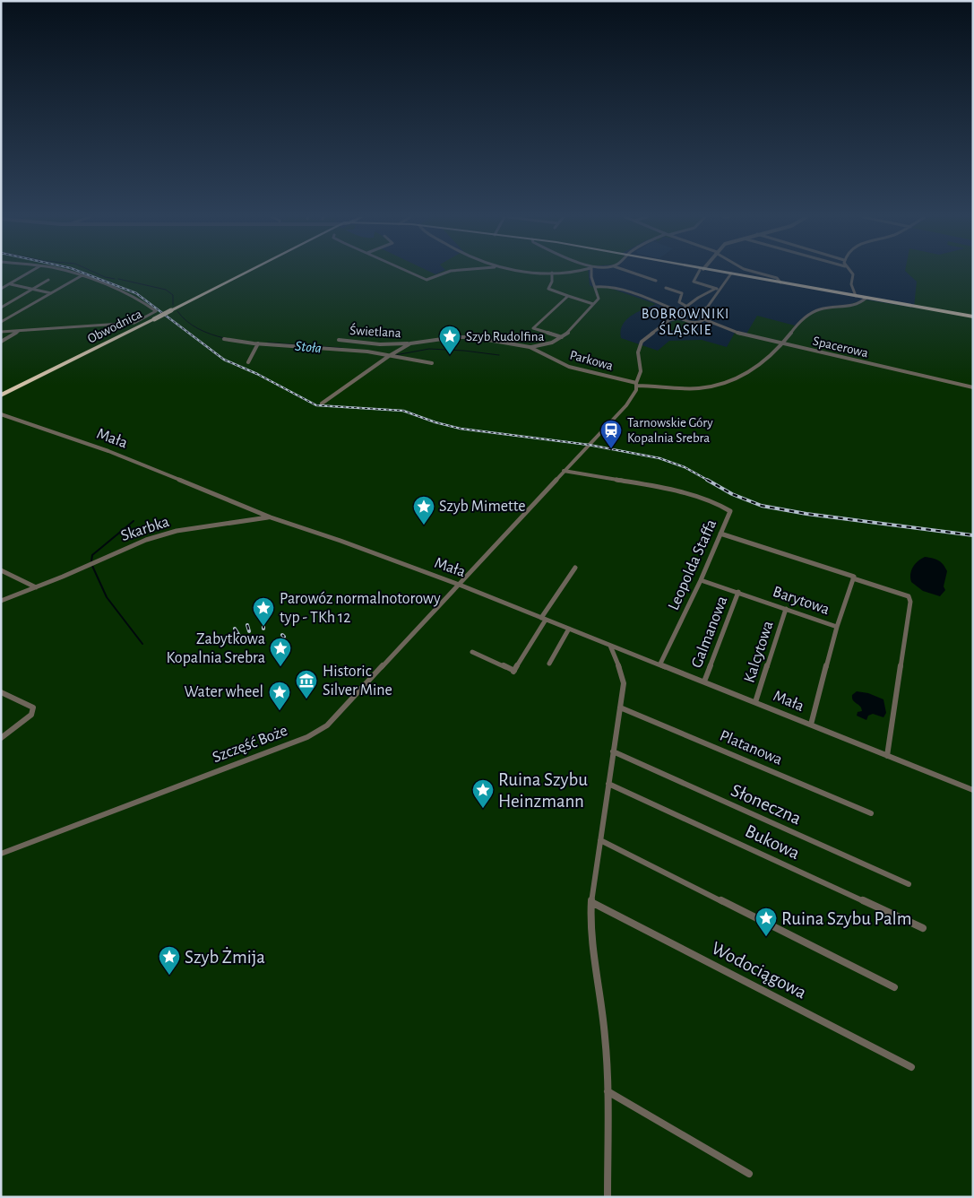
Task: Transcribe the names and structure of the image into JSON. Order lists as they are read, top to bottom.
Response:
{
  "streets": {
    "highway": ["Obwodnica"],
    "street": [
      "Świetlana",
      "Spacerowa",
      "Parkowa",
      "Mała",
      "Skarbka",
      "Leopolda Staffa",
      "Barytowa",
      "Galmanowa",
      "Kalcytowa",
      "Szczęść Boże",
      "Platanowa",
      "Słoneczna",
      "Bukowa",
      "Wodociągowa"
    ]
  },
  "crossings": [
    ["Świetlana", "Parkowa"],
    ["Spacerowa", "Parkowa"],
    ["Mała", "Skarbka"],
    ["Mała", "Leopolda Staffa"],
    ["Mała", "Galmanowa"],
    ["Mała", "Kalcytowa"],
    ["Mała", "Szczęść Boże"],
    ["Leopolda Staffa", "Barytowa"],
    ["Barytowa", "Galmanowa"],
    ["Barytowa", "Kalcytowa"]
  ],
  "districts": ["BOBROWNIKI ŚLĄSKIE"],
  "water": ["Stoła"],
  "places": {
    "place": [
      "Szyb Rudolfina",
      "Szyb Mimette",
      "Parowóz normalnotorowy typ - TKh 12",
      "Zabytkowa Kopalnia Srebra",
      "Water wheel",
      "Ruina Szybu Heinzmann",
      "Ruina Szybu Palm",
      "Szyb Żmija"
    ],
    "station": ["Tarnowskie Góry Kopalnia Srebra"],
    "museum": ["Historic Silver Mine"]
  }
}
